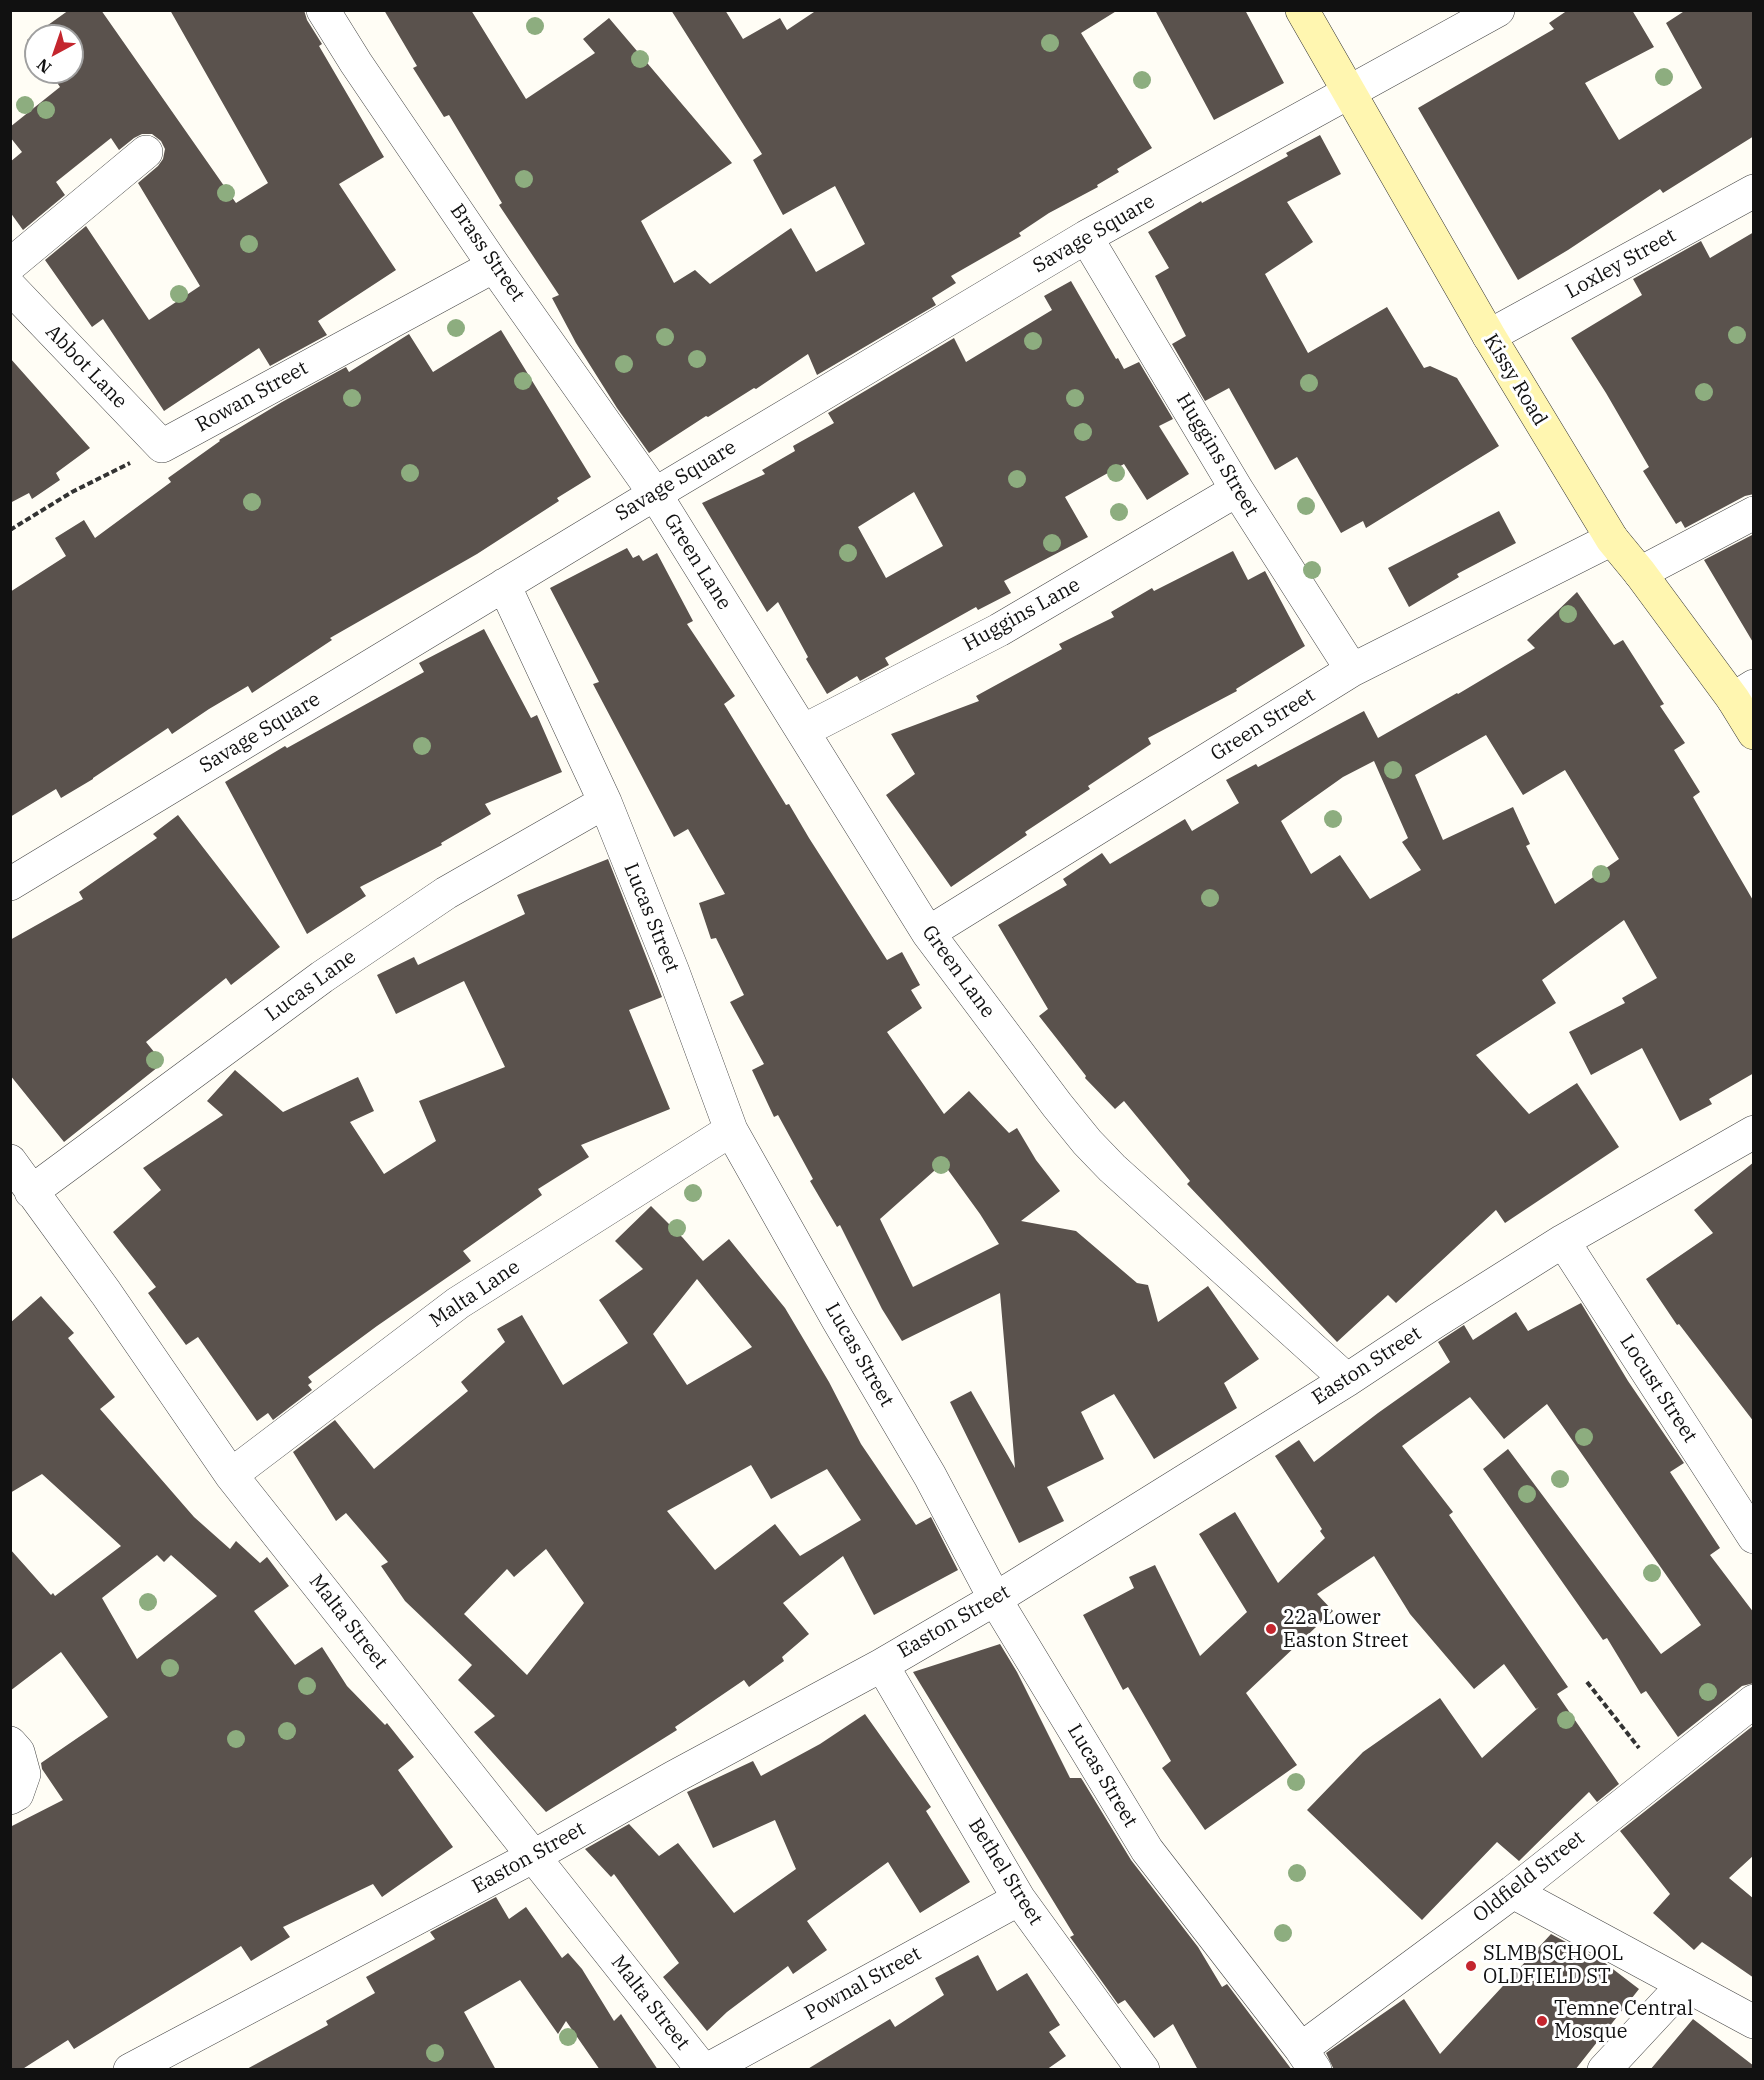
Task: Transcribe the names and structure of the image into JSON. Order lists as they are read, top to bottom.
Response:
{
  "streets": {
    "main road": ["Kissy Road"],
    "street": [
      "Savage Square",
      "Brass Street",
      "Loxley Street",
      "Abbot Lane",
      "Rowan Street",
      "Huggins Street",
      "Green Lane",
      "Huggins Lane",
      "Green Street",
      "Lucas Street",
      "Lucas Lane",
      "Malta Lane",
      "Easton Street",
      "Locust Street",
      "Malta Street",
      "Bethel Street",
      "Oldfield Street",
      "Pownal Street"
    ]
  },
  "crossings": [
    ["Savage Square", "Brass Street"],
    ["Savage Square", "Kissy Road"],
    ["Savage Square", "Huggins Street"],
    ["Savage Square", "Green Lane"],
    ["Savage Square", "Lucas Street"],
    ["Brass Street", "Rowan Street"],
    ["Brass Street", "Green Lane"],
    ["Loxley Street", "Kissy Road"],
    ["Abbot Lane", "Rowan Street"],
    ["Kissy Road", "Green Street"],
    ["Huggins Street", "Huggins Lane"],
    ["Huggins Street", "Green Street"],
    ["Green Lane", "Huggins Lane"],
    ["Green Lane", "Green Street"],
    ["Green Lane", "Easton Street"],
    ["Lucas Street", "Lucas Lane"],
    ["Lucas Street", "Malta Lane"],
    ["Lucas Street", "Easton Street"],
    ["Lucas Street", "Oldfield Street"],
    ["Lucas Lane", "Malta Street"],
    ["Malta Lane", "Malta Street"],
    ["Easton Street", "Locust Street"],
    ["Easton Street", "Malta Street"],
    ["Easton Street", "Bethel Street"],
    ["Malta Street", "Pownal Street"],
    ["Bethel Street", "Pownal Street"]
  ],
  "places": ["22a Lower Easton Street", "SLMB SCHOOL OLDFIELD ST", "Temne Central Mosque"],
  "north": "bottom left"
}
